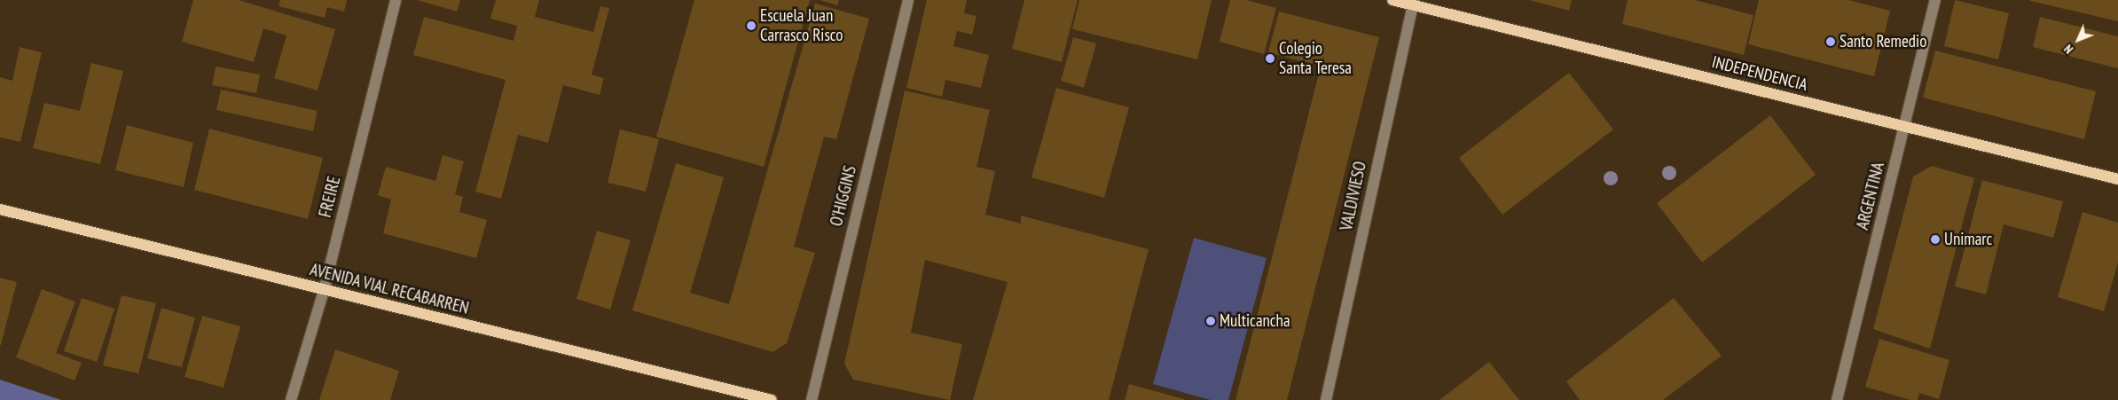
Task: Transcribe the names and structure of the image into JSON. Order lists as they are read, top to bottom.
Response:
{
  "streets": {
    "main road": ["INDEPENDENCIA", "AVENIDA VIAL RECABARREN"],
    "street": [
      "O'HIGGINS",
      "VALDIVIESO",
      "ARGENTINA",
      "FREIRE"
    ]
  },
  "crossings": [
    ["INDEPENDENCIA", "VALDIVIESO"],
    ["INDEPENDENCIA", "ARGENTINA"],
    ["FREIRE", "AVENIDA VIAL RECABARREN"]
  ],
  "places": [
    "Escuela Juan Carrasco Risco",
    "Santo Remedio",
    "Colegio Santa Teresa",
    "Unimarc",
    "Multicancha"
  ],
  "north": "bottom left"
}
